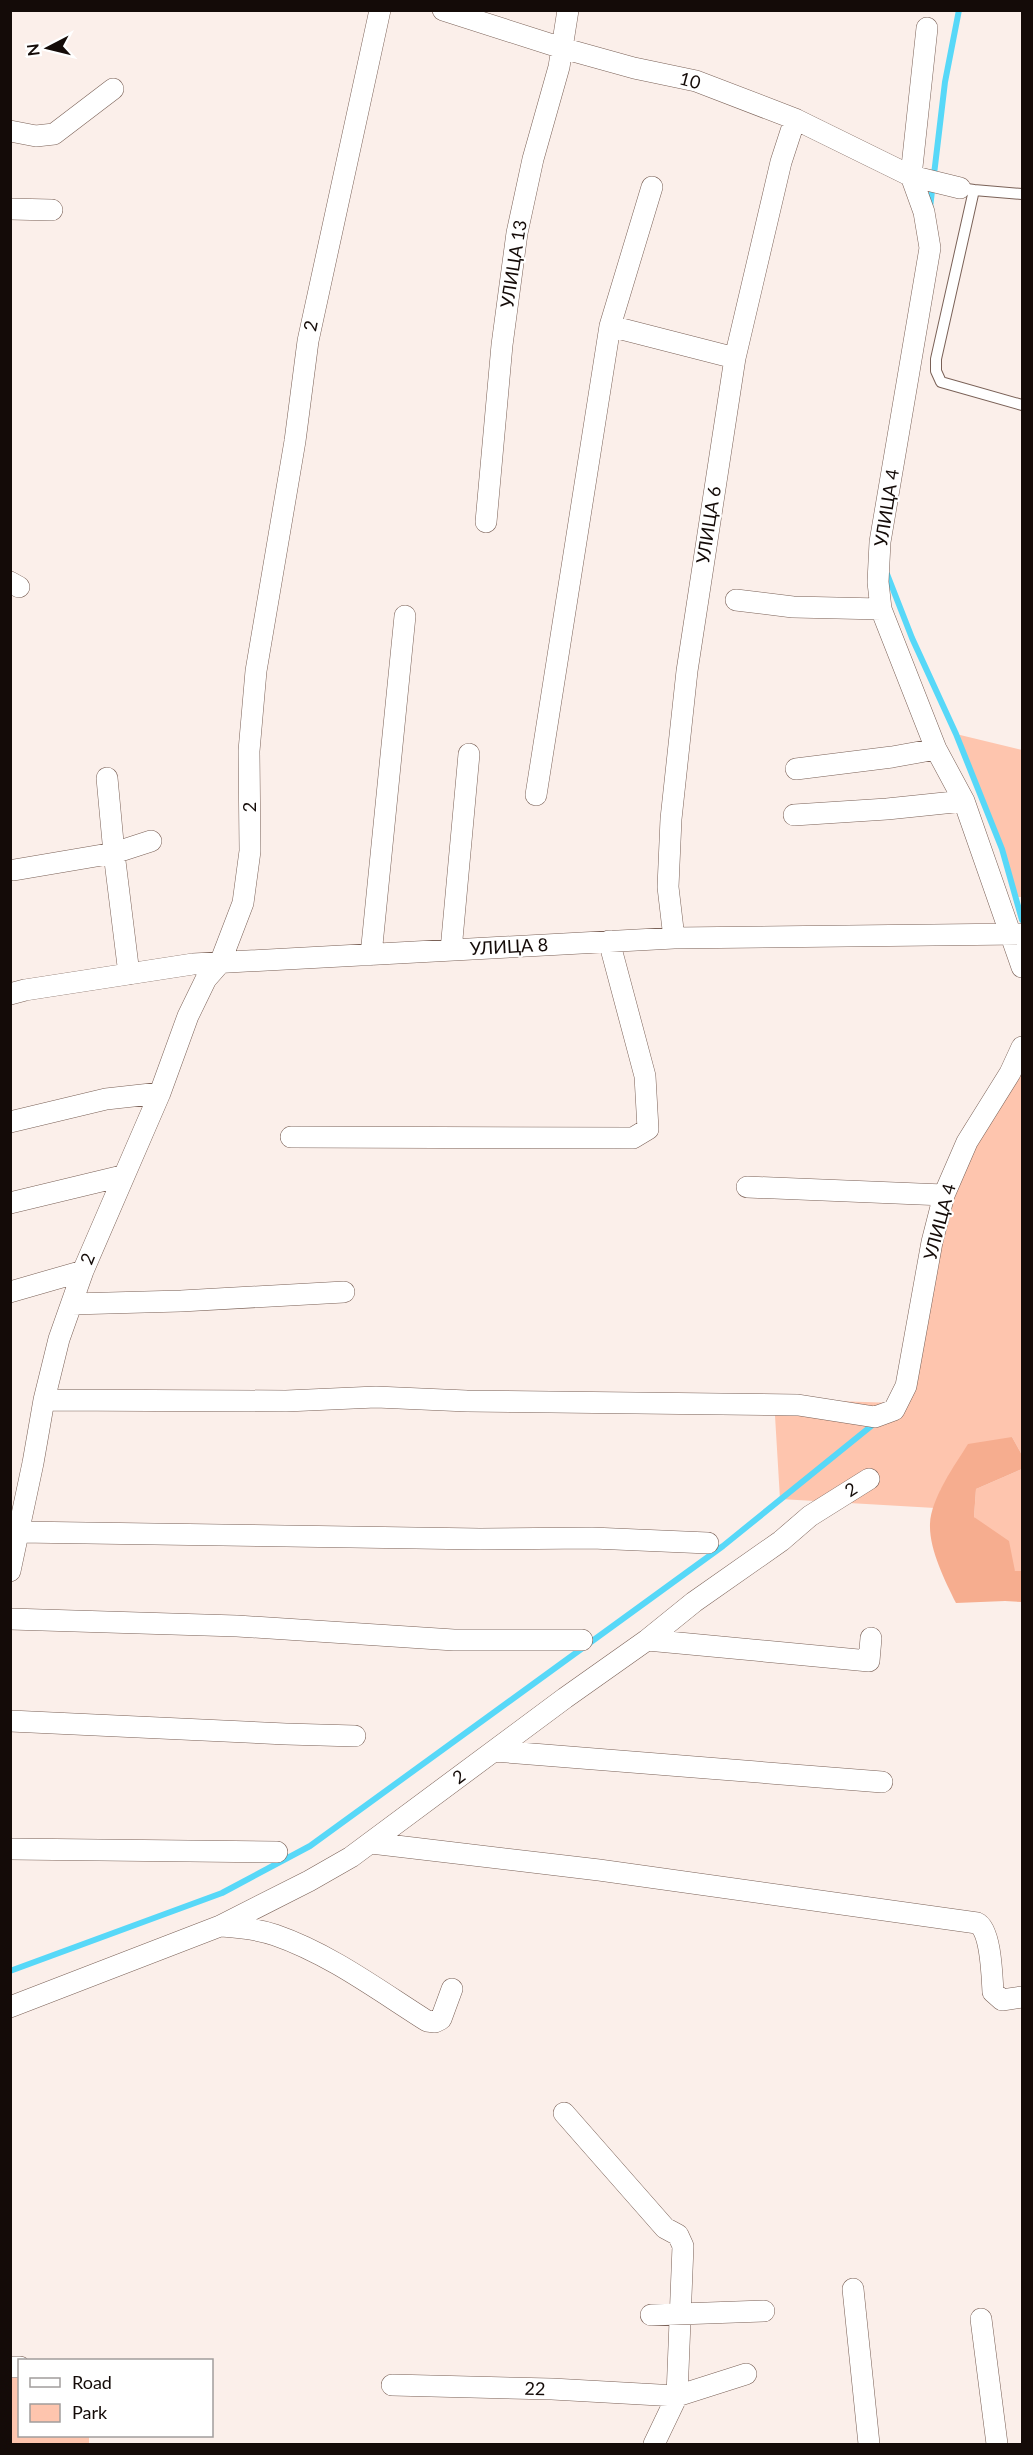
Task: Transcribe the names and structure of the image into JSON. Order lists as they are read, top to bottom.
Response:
{
  "streets": {
    "street": [
      "10",
      "УЛИЦА 13",
      "2",
      "УЛИЦА 4",
      "УЛИЦА 6",
      "УЛИЦА 8",
      "22"
    ]
  },
  "crossings": [
    ["10", "УЛИЦА 13"],
    ["10", "УЛИЦА 4"],
    ["10", "УЛИЦА 6"],
    ["2", "УЛИЦА 4"],
    ["2", "УЛИЦА 8"],
    ["УЛИЦА 4", "УЛИЦА 8"],
    ["УЛИЦА 6", "УЛИЦА 8"]
  ],
  "legend": ["Road", "Park"],
  "north": "left"
}
